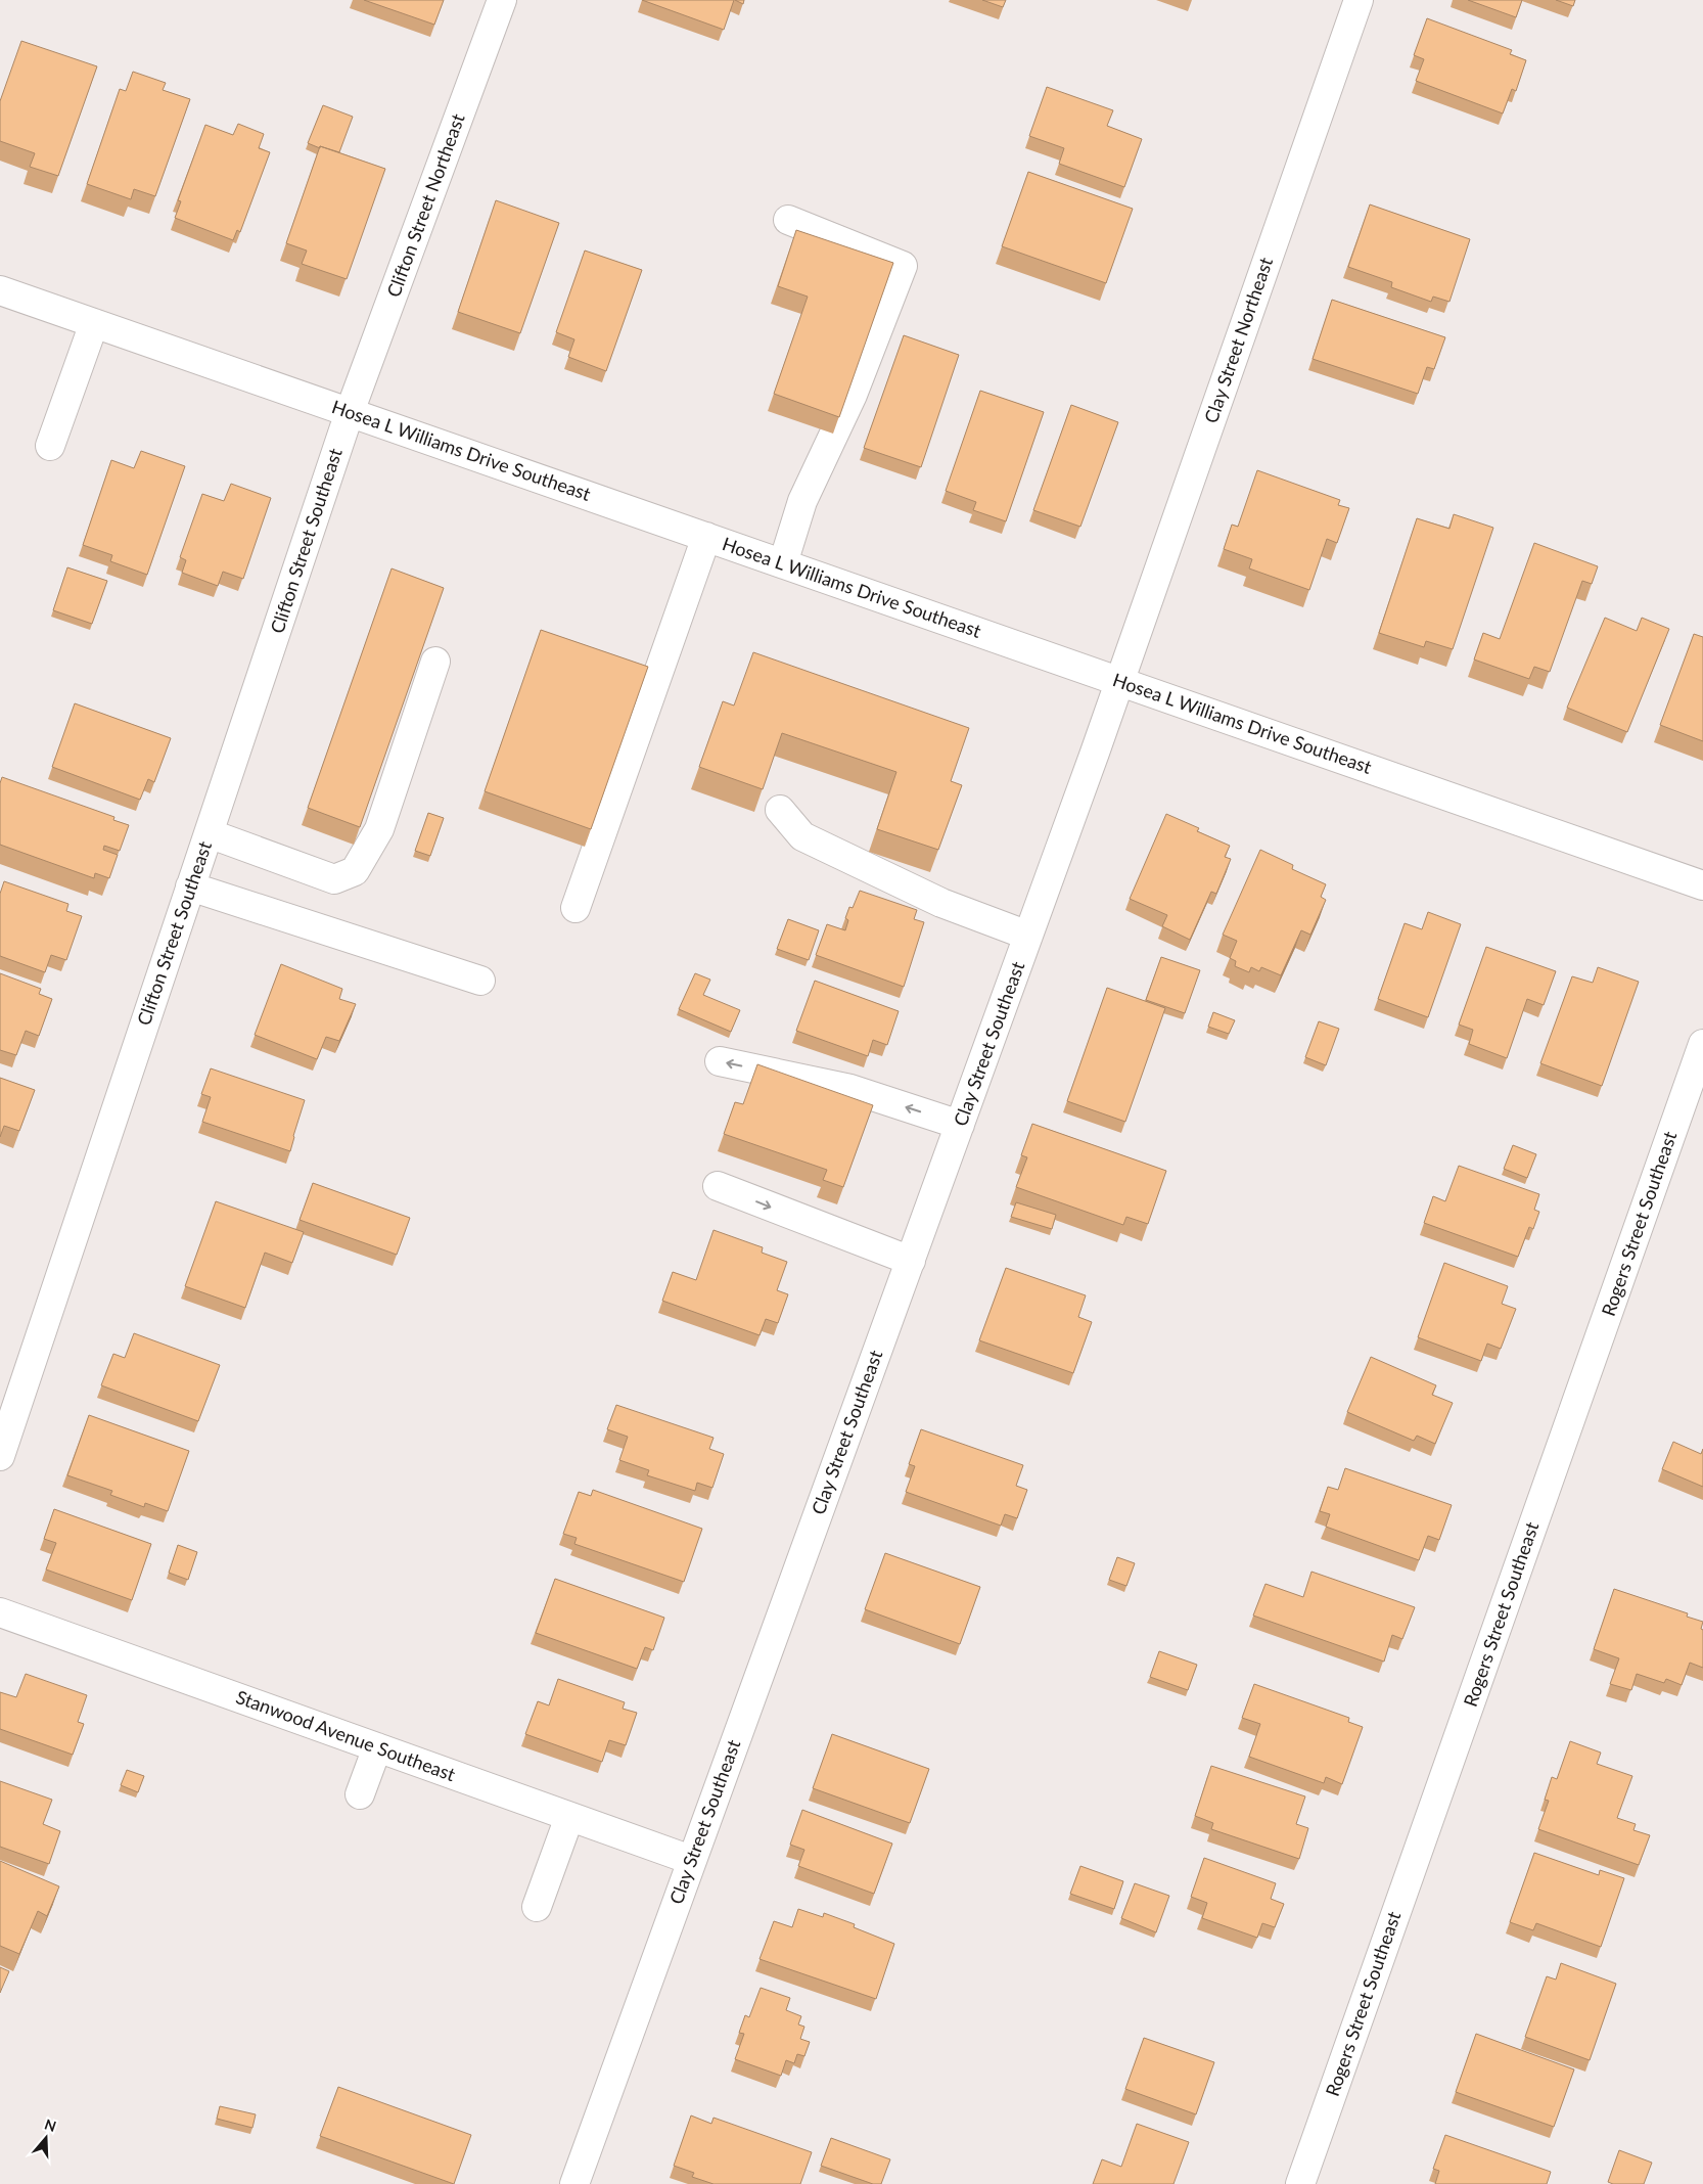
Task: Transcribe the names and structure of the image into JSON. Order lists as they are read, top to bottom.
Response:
{
  "streets": {
    "street": [
      "Clifton Street Northeast",
      "Clay Street Northeast",
      "Hosea L Williams Drive Southeast",
      "Clifton Street Southeast",
      "Clay Street Southeast",
      "Rogers Street Southeast",
      "Stanwood Avenue Southeast"
    ]
  },
  "crossings": [
    ["Clifton Street Northeast", "Hosea L Williams Drive Southeast"],
    ["Clifton Street Northeast", "Clifton Street Southeast"],
    ["Clay Street Northeast", "Hosea L Williams Drive Southeast"],
    ["Clay Street Northeast", "Clay Street Southeast"],
    ["Hosea L Williams Drive Southeast", "Clifton Street Southeast"],
    ["Hosea L Williams Drive Southeast", "Clay Street Southeast"],
    ["Clay Street Southeast", "Stanwood Avenue Southeast"]
  ],
  "north": "top"
}
